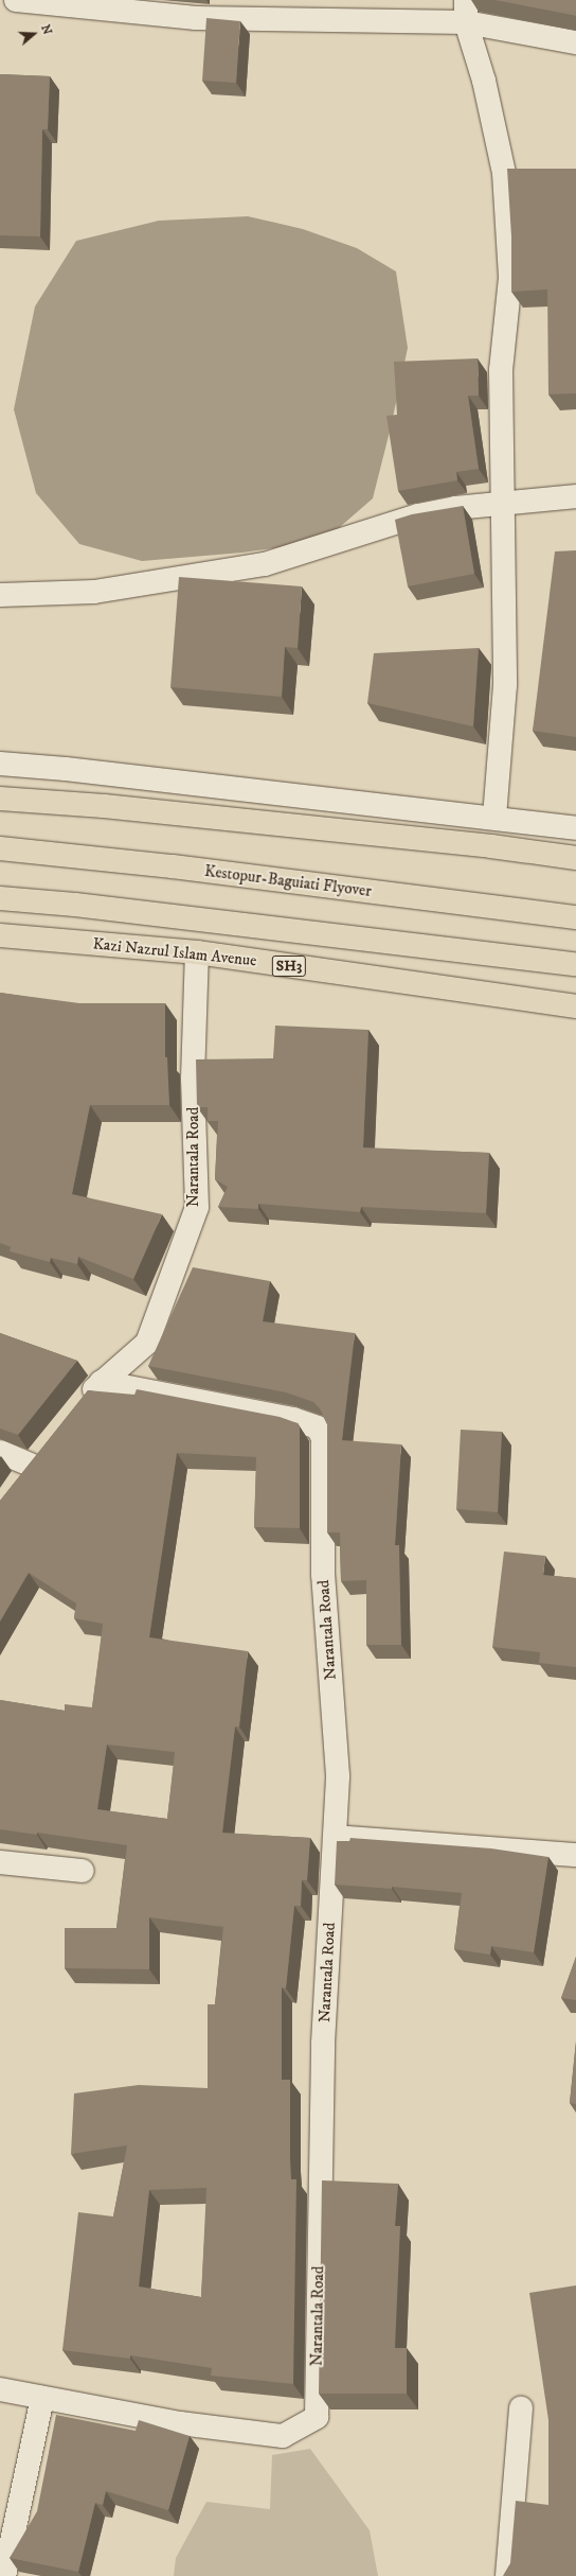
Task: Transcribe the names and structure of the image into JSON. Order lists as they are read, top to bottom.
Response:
{
  "streets": {
    "main road": ["Kestopur-Baguiati Flyover", "Kazi Nazrul Islam Avenue", "SH3"],
    "street": ["Narantala Road"]
  },
  "crossings": [
    ["Kazi Nazrul Islam Avenue", "Narantala Road"]
  ],
  "north": "right"
}
